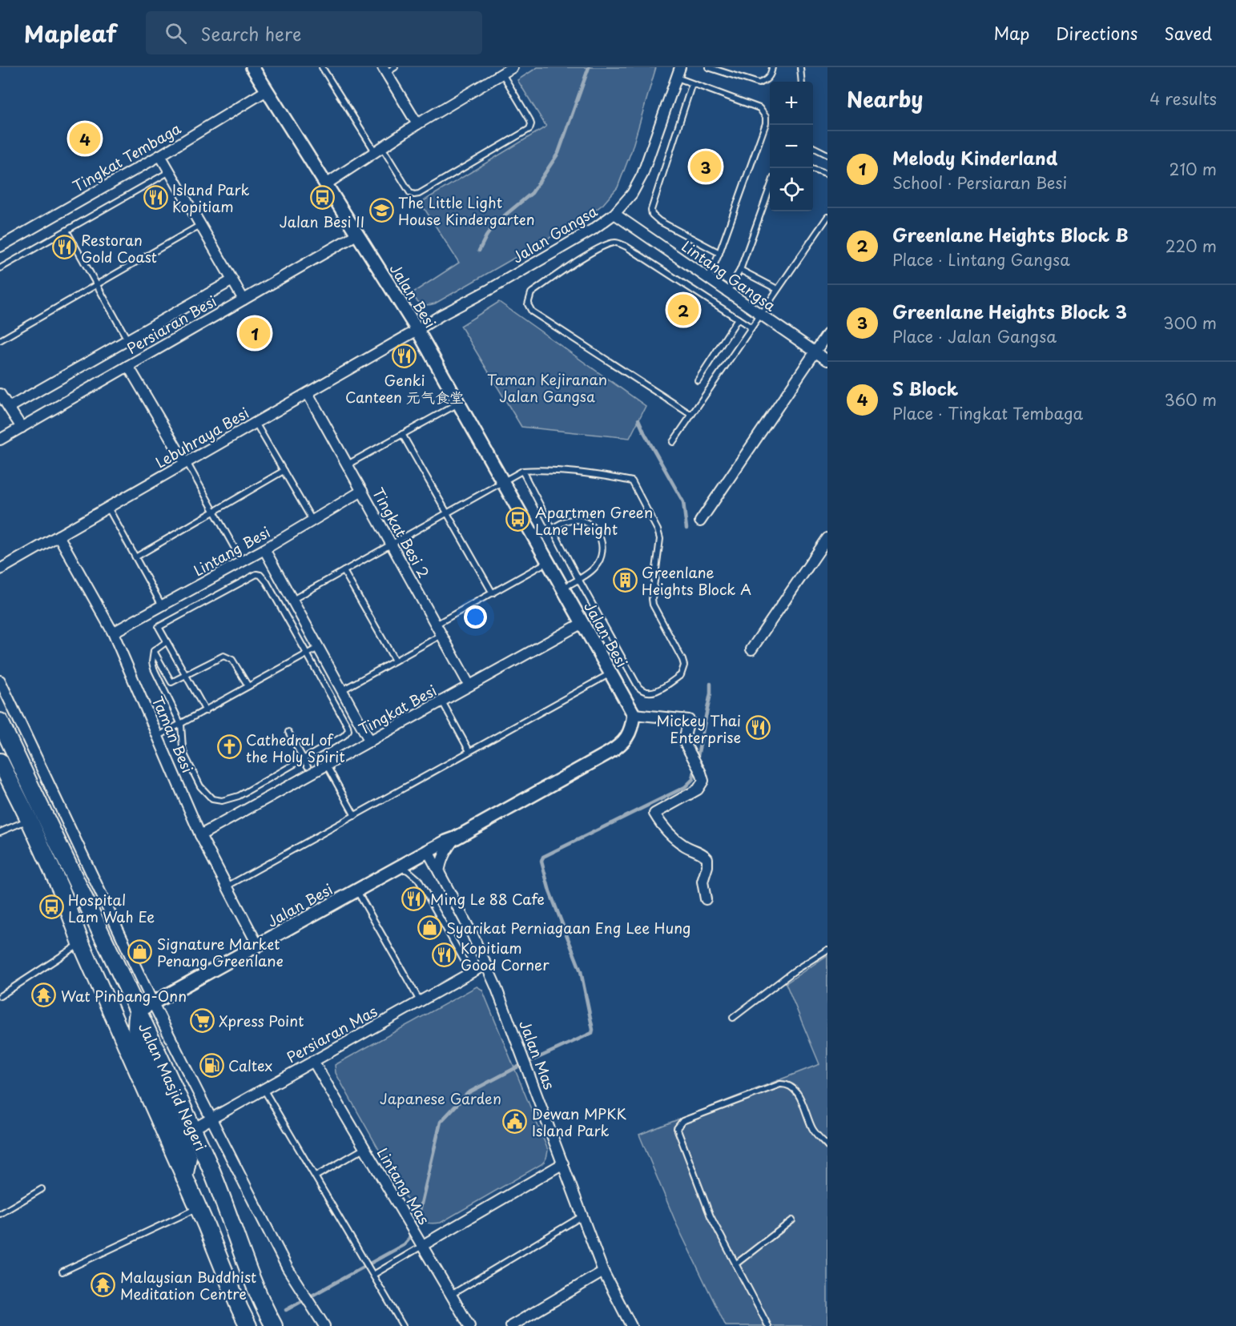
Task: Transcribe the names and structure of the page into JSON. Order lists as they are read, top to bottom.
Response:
{
  "streets": {
    "highway": ["Jalan Masjid Negeri"],
    "street": [
      "Tingkat Tembaga",
      "Jalan Gangsa",
      "Lintang Gangsa",
      "Jalan Besi",
      "Persiaran Besi",
      "Lebuhraya Besi",
      "Tingkat Besi 2",
      "Lintang Besi",
      "Tingkat Besi",
      "Taman Besi",
      "Persiaran Mas",
      "Jalan Mas",
      "Lintang Mas"
    ]
  },
  "crossings": [
    ["Tingkat Tembaga", "Jalan Besi"],
    ["Jalan Gangsa", "Lintang Gangsa"],
    ["Jalan Gangsa", "Jalan Besi"],
    ["Jalan Gangsa", "Lebuhraya Besi"],
    ["Jalan Besi", "Persiaran Besi"],
    ["Jalan Besi", "Lebuhraya Besi"],
    ["Jalan Besi", "Tingkat Besi"],
    ["Jalan Besi", "Taman Besi"],
    ["Jalan Besi", "Jalan Mas"],
    ["Jalan Besi", "Jalan Masjid Negeri"],
    ["Lebuhraya Besi", "Tingkat Besi 2"],
    ["Lebuhraya Besi", "Taman Besi"],
    ["Tingkat Besi 2", "Lintang Besi"],
    ["Tingkat Besi 2", "Tingkat Besi"],
    ["Lintang Besi", "Taman Besi"],
    ["Tingkat Besi", "Taman Besi"],
    ["Persiaran Mas", "Jalan Mas"],
    ["Persiaran Mas", "Jalan Masjid Negeri"],
    ["Persiaran Mas", "Lintang Mas"]
  ],
  "parks": ["Taman Kejiranan Jalan Gangsa", "Japanese Garden"],
  "places": {
    "restaurant": [
      "Island Park Kopitiam",
      "Restoran Gold Coast",
      "Genki Canteen 元气食堂",
      "Mickey Thai Enterprise",
      "Ming Le 88 Cafe",
      "Kopitiam Good Corner"
    ],
    "bus stop": ["Jalan Besi II", "Apartmen Green Lane Height", "Hospital Lam Wah Ee"],
    "school or university": ["The Little Light House Kindergarten"],
    "building": ["Greenlane Heights Block A"],
    "church": ["Cathedral of the Holy Spirit"],
    "shop": ["Syarikat Perniagaan Eng Lee Hung", "Signature Market Penang Greenlane"],
    "temple": ["Wat Pinbang-Onn", "Malaysian Buddhist Meditation Centre"],
    "supermarket": ["Xpress Point"],
    "fuel station": ["Caltex"],
    "public building": ["Dewan MPKK Island Park"]
  },
  "page": {
    "header": "Mapleaf",
    "search": "Search here",
    "nav": ["Map", "Directions", "Saved"],
    "heading": ["Nearby", "4 results"],
    "map_buttons": ["+", "−"],
    "pins": [
      "4",
      "3",
      "2",
      "1"
    ],
    "list": [
      {
        "mark": "1",
        "name": "Melody Kinderland",
        "note": "School · Persiaran Besi",
        "value": "210 m"
      },
      {
        "mark": "2",
        "name": "Greenlane Heights Block B",
        "note": "Place · Lintang Gangsa",
        "value": "220 m"
      },
      {
        "mark": "3",
        "name": "Greenlane Heights Block 3",
        "note": "Place · Jalan Gangsa",
        "value": "300 m"
      },
      {
        "mark": "4",
        "name": "S Block",
        "note": "Place · Tingkat Tembaga",
        "value": "360 m"
      }
    ]
  }
}
